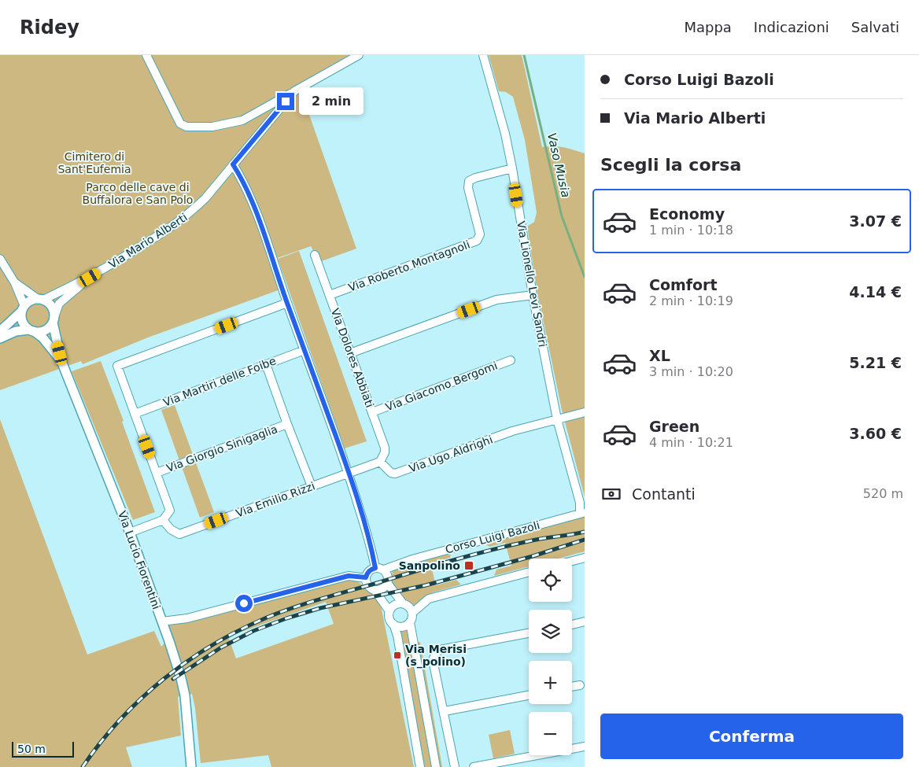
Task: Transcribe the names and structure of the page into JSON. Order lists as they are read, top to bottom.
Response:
{
  "streets": {
    "street": [
      "Via Mario Alberti",
      "Via Roberto Montagnoli",
      "Via Lionello Levi Sandri",
      "Via Dolores Abbiati",
      "Via Martiri delle Foibe",
      "Via Giacomo Bergomi",
      "Via Giorgio Sinigaglia",
      "Via Ugo Aldrighi",
      "Via Emilio Rizzi",
      "Corso Luigi Bazoli",
      "Via Lucio Fiorentini"
    ]
  },
  "crossings": [
    ["Via Mario Alberti", "Via Lucio Fiorentini"],
    ["Via Roberto Montagnoli", "Via Lionello Levi Sandri"],
    ["Via Roberto Montagnoli", "Via Dolores Abbiati"],
    ["Via Lionello Levi Sandri", "Via Ugo Aldrighi"],
    ["Via Lionello Levi Sandri", "Corso Luigi Bazoli"],
    ["Via Dolores Abbiati", "Via Giacomo Bergomi"],
    ["Via Dolores Abbiati", "Via Ugo Aldrighi"],
    ["Via Martiri delle Foibe", "Via Giorgio Sinigaglia"],
    ["Via Giorgio Sinigaglia", "Via Emilio Rizzi"]
  ],
  "water": ["Vaso Musia"],
  "parks": ["Cimitero di Sant'Eufemia", "Parco delle cave di Buffalora e San Polo"],
  "places": {
    "transit": ["Sanpolino", "Via Merisi (s_polino)"]
  },
  "scale_bar": "50 m",
  "page": {
    "header": "Ridey",
    "nav": ["Mappa", "Indicazioni", "Salvati"],
    "banner": ["Corso Luigi Bazoli", "Via Mario Alberti"],
    "bubble": "2 min",
    "heading": "Scegli la corsa",
    "list": [
      {
        "name": "Economy",
        "note": "1 min · 10:18",
        "value": "3.07 €"
      },
      {
        "name": "Comfort",
        "note": "2 min · 10:19",
        "value": "4.14 €"
      },
      {
        "name": "XL",
        "note": "3 min · 10:20",
        "value": "5.21 €"
      },
      {
        "name": "Green",
        "note": "4 min · 10:21",
        "value": "3.60 €"
      }
    ],
    "pay": ["Contanti", "520 m"],
    "map_buttons": ["+", "−"],
    "buttons": "Conferma",
    "scale": "50 m"
  }
}
